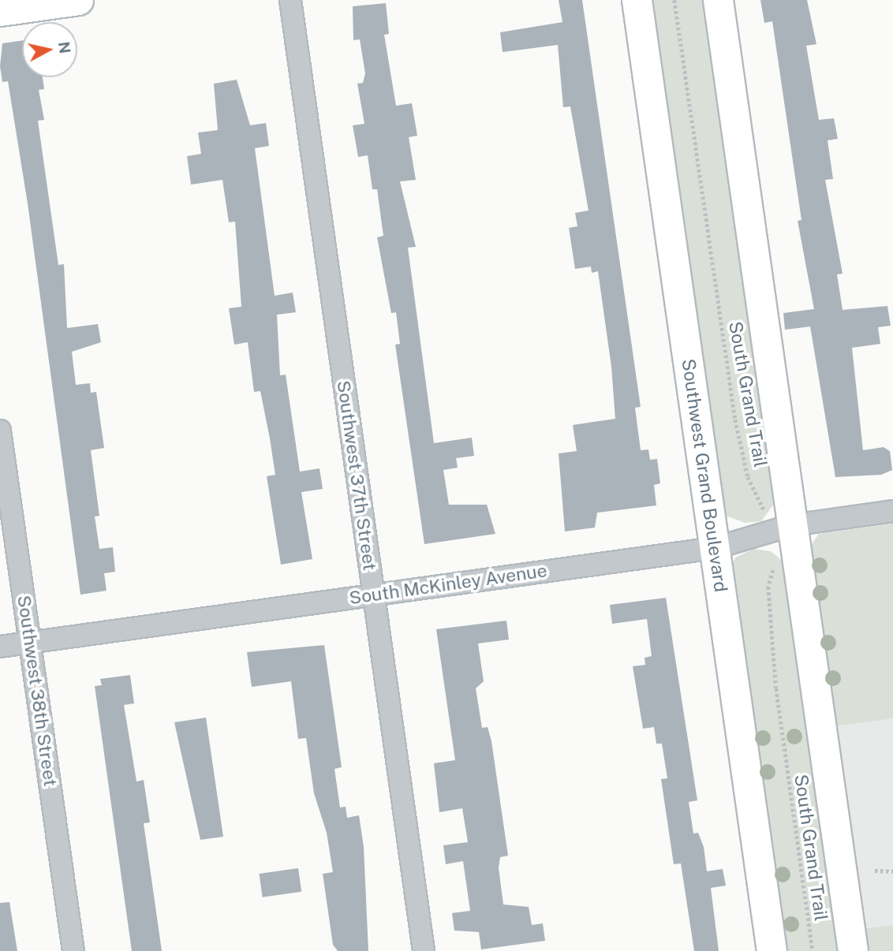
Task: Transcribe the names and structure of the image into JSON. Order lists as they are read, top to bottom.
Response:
{
  "streets": {
    "street": [
      "Southwest 37th Street",
      "Southwest Grand Boulevard",
      "South McKinley Avenue",
      "Southwest 38th Street"
    ],
    "path": ["South Grand Trail"]
  },
  "crossings": [
    ["South Grand Trail", "South McKinley Avenue"],
    ["Southwest 37th Street", "South McKinley Avenue"],
    ["Southwest Grand Boulevard", "South McKinley Avenue"],
    ["South McKinley Avenue", "Southwest 38th Street"]
  ],
  "north": "right"
}
